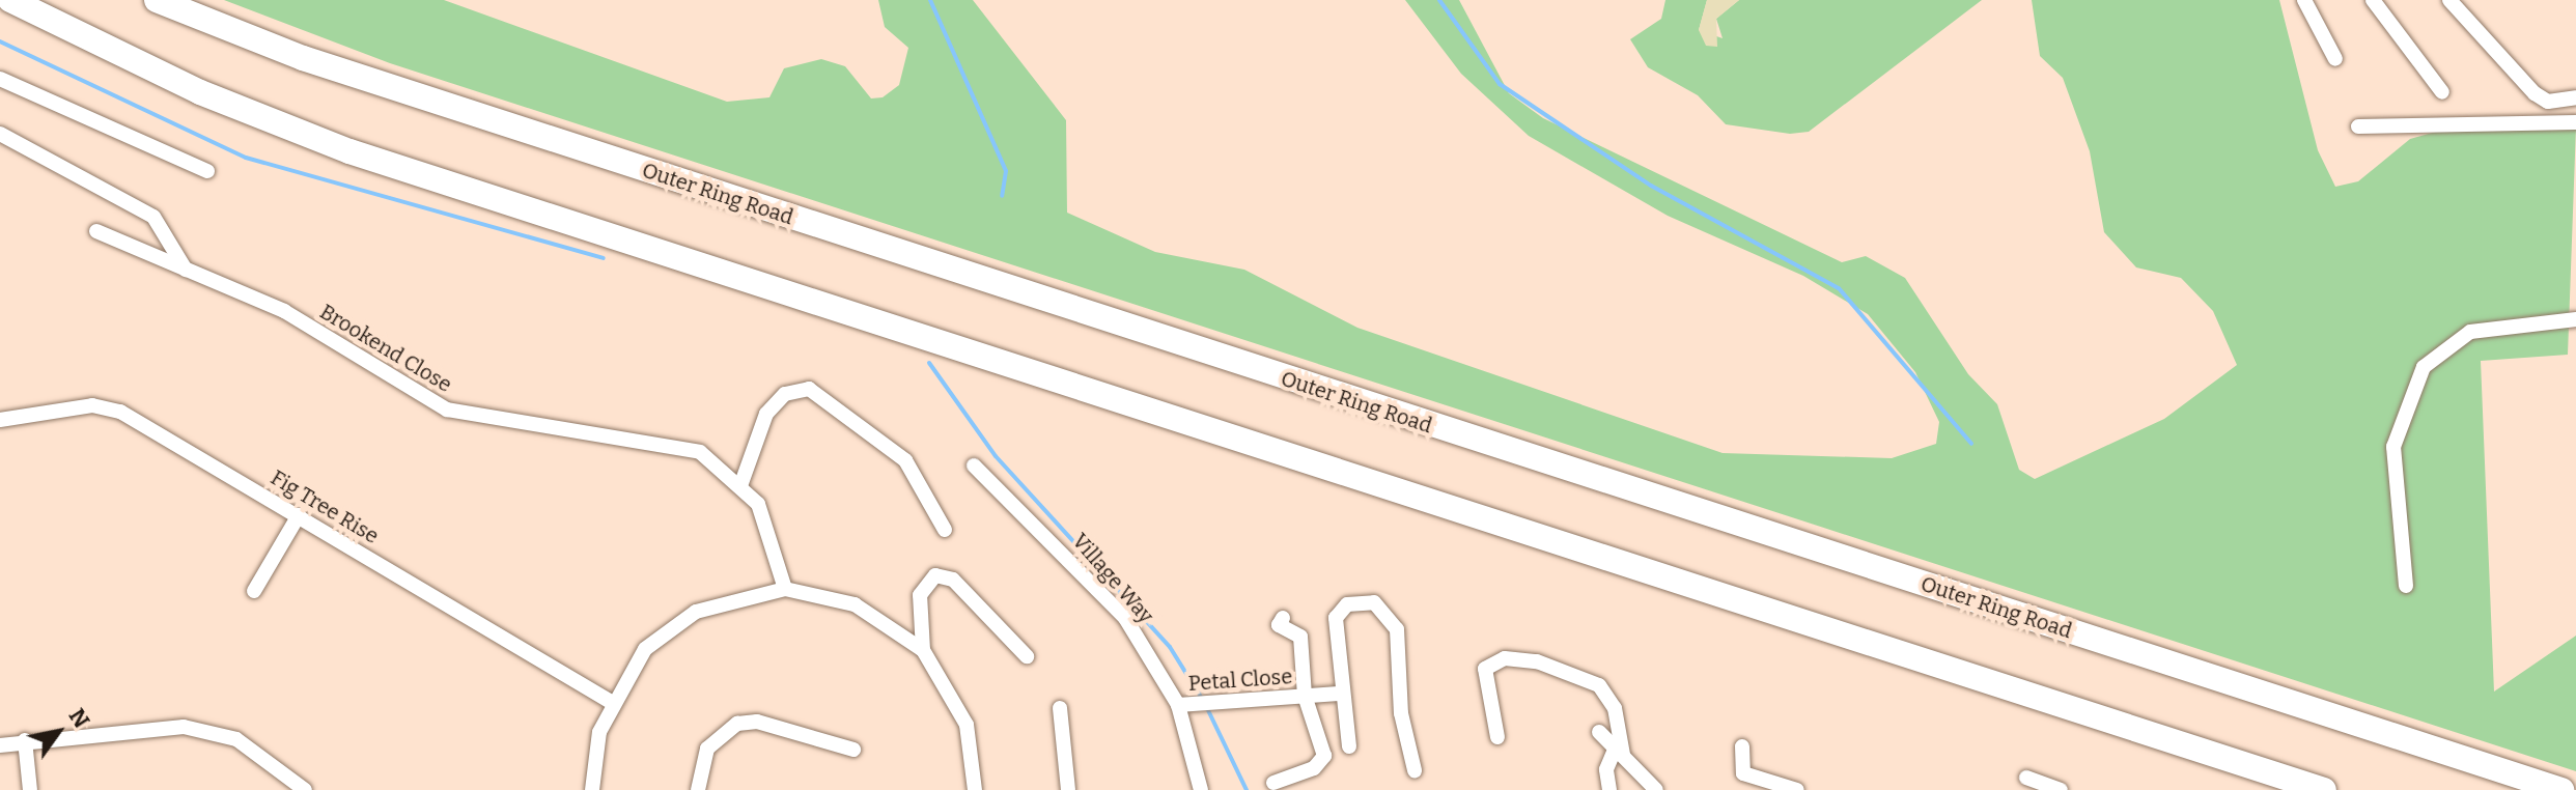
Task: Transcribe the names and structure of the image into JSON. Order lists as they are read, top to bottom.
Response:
{
  "streets": {
    "highway": ["Outer Ring Road"],
    "street": [
      "Brookend Close",
      "Fig Tree Rise",
      "Village Way",
      "Petal Close"
    ]
  },
  "crossings": [
    ["Village Way", "Petal Close"]
  ],
  "north": "top right"
}
